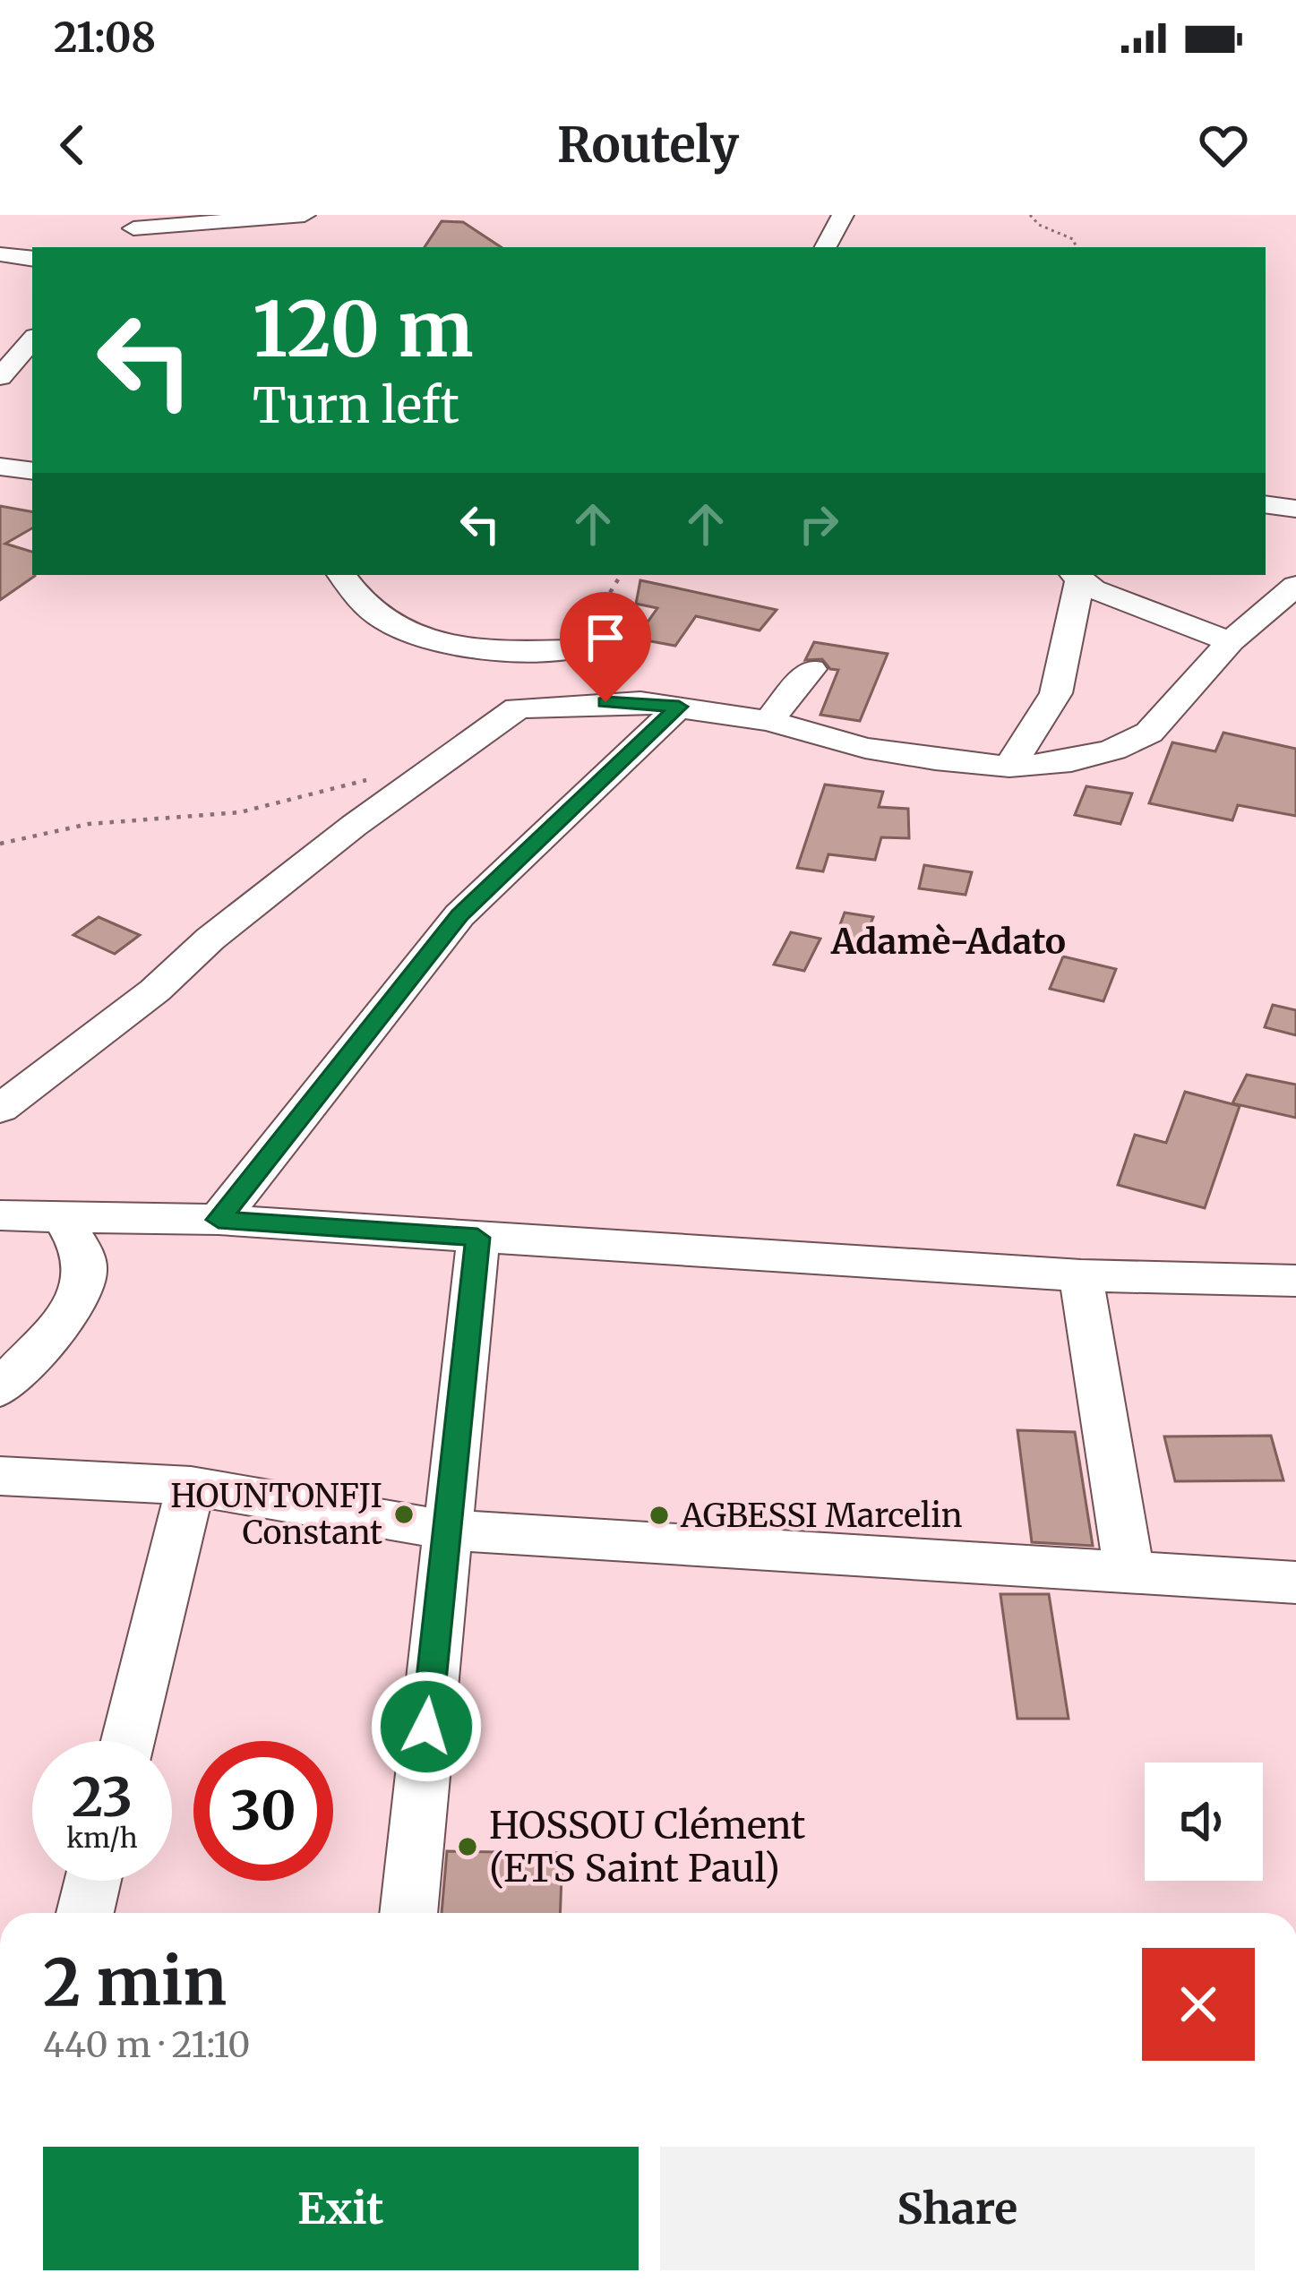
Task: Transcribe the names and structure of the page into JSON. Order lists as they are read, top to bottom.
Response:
{
  "districts": ["Adamè-Adato"],
  "places": ["HOUNTONFJI Constant", "AGBESSI Marcelin", "HOSSOU Clément (ETS Saint Paul)"],
  "page": {
    "status": "21:08",
    "header": "Routely",
    "turn": ["120 m", "Turn left"],
    "speed": "23 km/h",
    "limit": "30",
    "heading": ["2 min", "440 m · 21:10"],
    "buttons": ["Exit", "Share"]
  }
}
